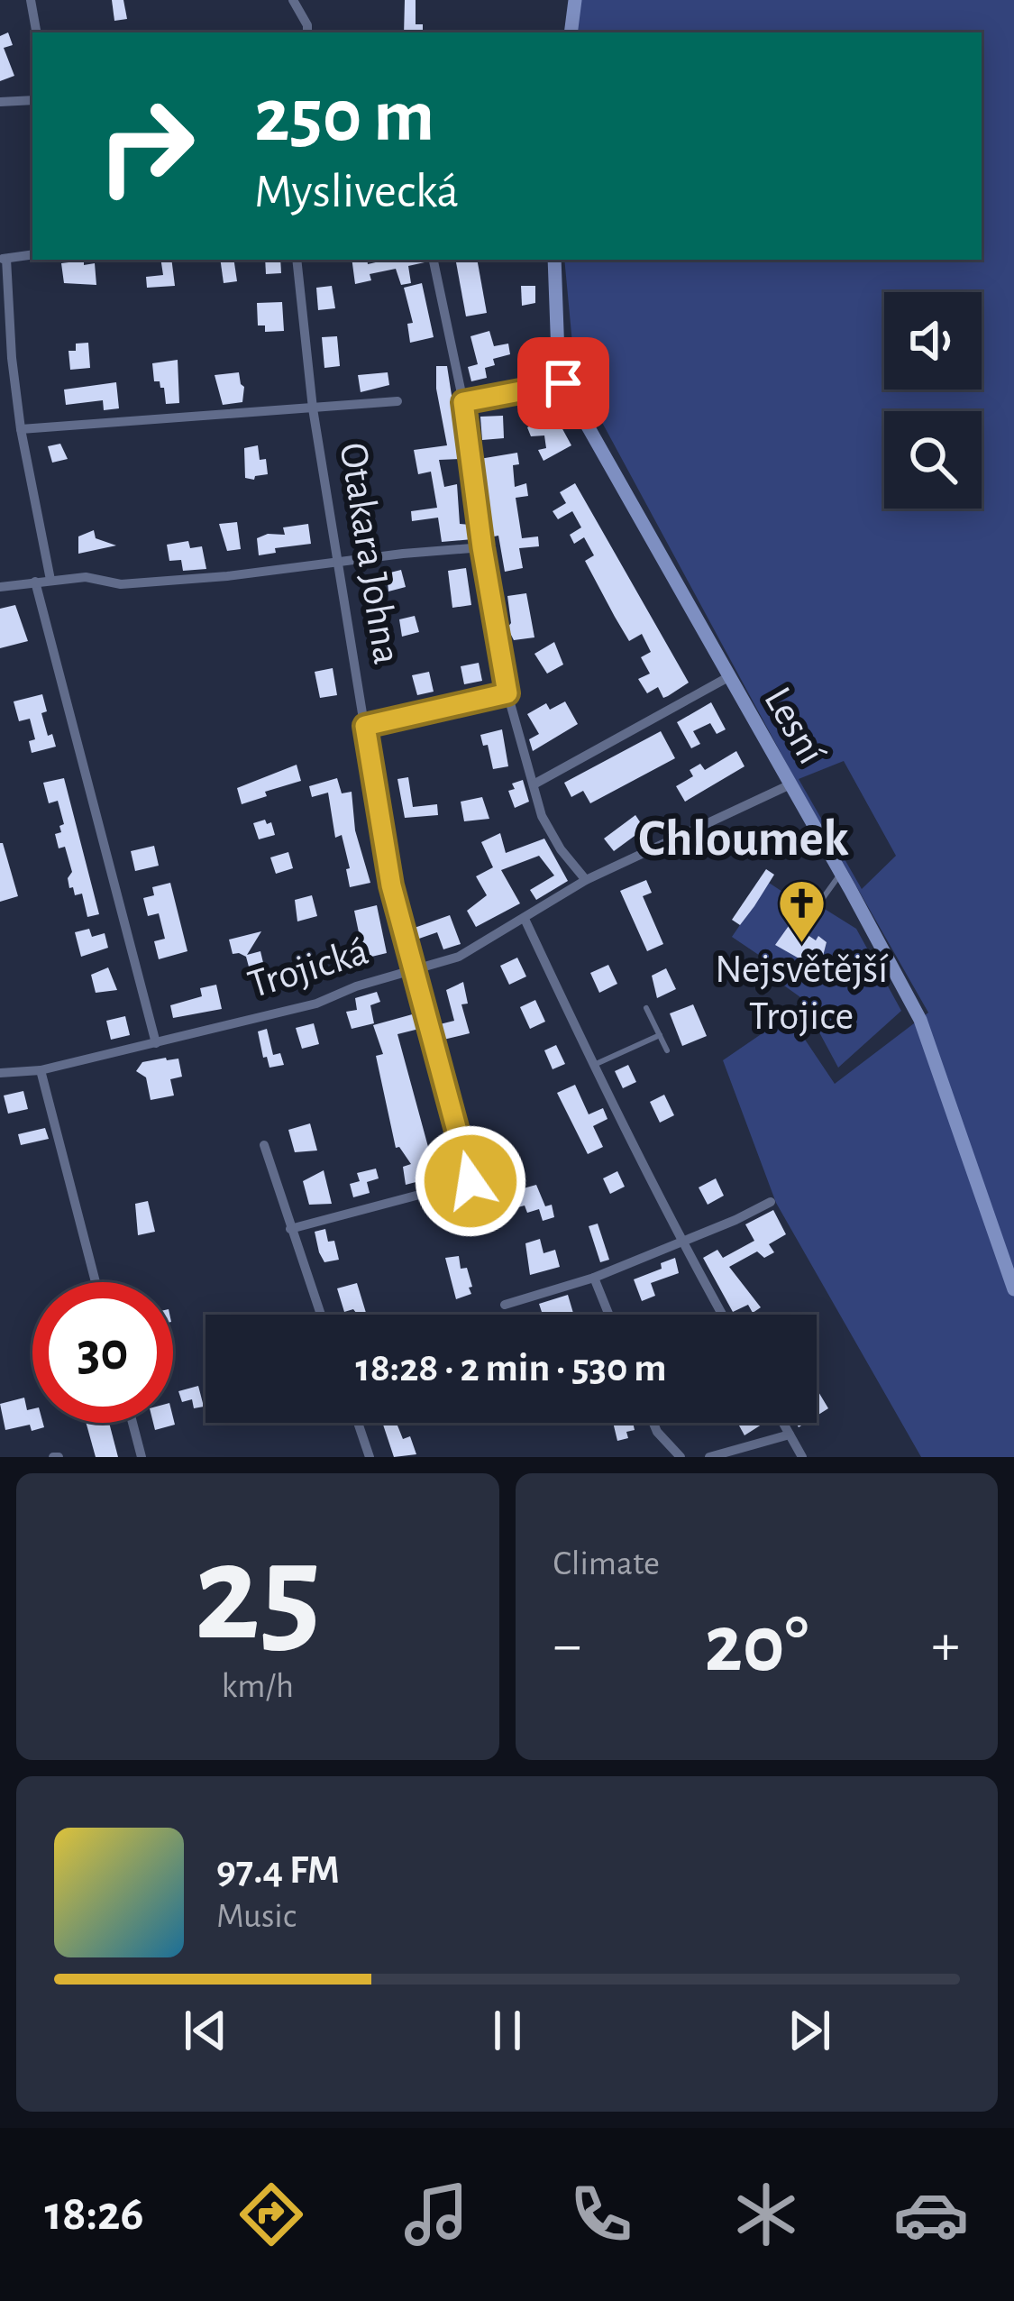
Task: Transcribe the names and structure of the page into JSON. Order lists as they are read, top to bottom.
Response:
{
  "streets": {
    "street": ["Otakara Johna", "Lesní", "Trojická"]
  },
  "crossings": [
    ["Otakara Johna", "Trojická"],
    ["Lesní", "Trojická"]
  ],
  "districts": ["Chloumek"],
  "places": {
    "church": ["Nejsvětější Trojice"]
  },
  "page": {
    "turn": ["250 m", "Myslivecká"],
    "limit": "30",
    "trip": "18:28 · 2 min · 530 m",
    "tile": [
      ["25", "km/h"],
      "Climate"
    ],
    "heat": ["−", "20°", "+"],
    "song": ["97.4 FM", "Music"],
    "tabs": "18:26"
  }
}
